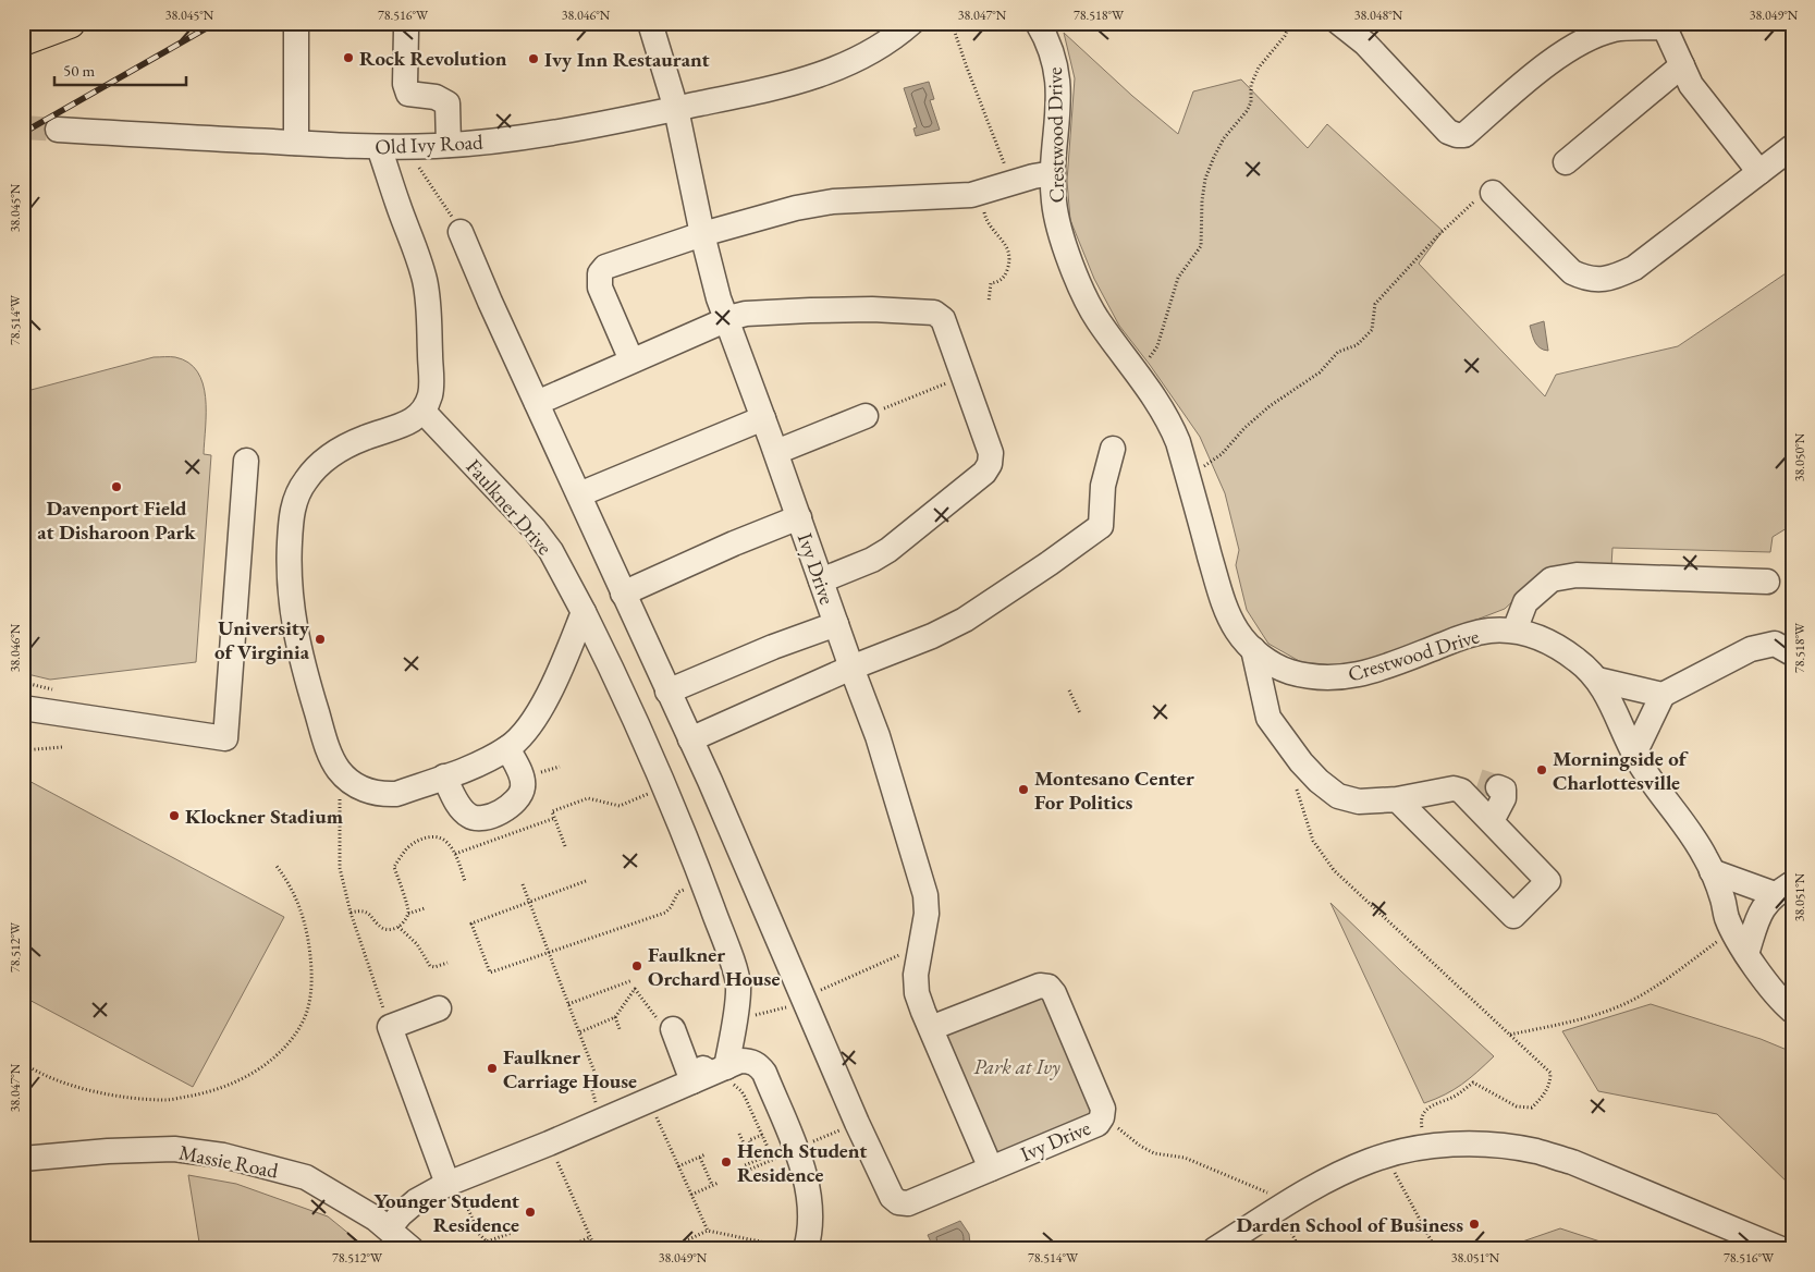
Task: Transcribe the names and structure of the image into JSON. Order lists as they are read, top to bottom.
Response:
{
  "streets": {
    "street": [
      "Crestwood Drive",
      "Old Ivy Road",
      "Faulkner Drive",
      "Ivy Drive",
      "Massie Road"
    ]
  },
  "crossings": [
    ["Old Ivy Road", "Ivy Drive"]
  ],
  "parks": ["Park at Ivy"],
  "places": [
    "Rock Revolution",
    "Ivy Inn Restaurant",
    "Davenport Field at Disharoon Park",
    "University of Virginia",
    "Morningside of Charlottesville",
    "Montesano Center For Politics",
    "Klockner Stadium",
    "Faulkner Orchard House",
    "Faulkner Carriage House",
    "Hench Student Residence",
    "Younger Student Residence",
    "Darden School of Business"
  ],
  "scale_bar": "50 m",
  "coordinates": [
    "38.045°N",
    "78.516°W",
    "38.046°N",
    "38.047°N",
    "78.518°W",
    "38.048°N",
    "38.049°N",
    "78.514°W",
    "38.050°N",
    "38.051°N",
    "78.512°W"
  ]
}
